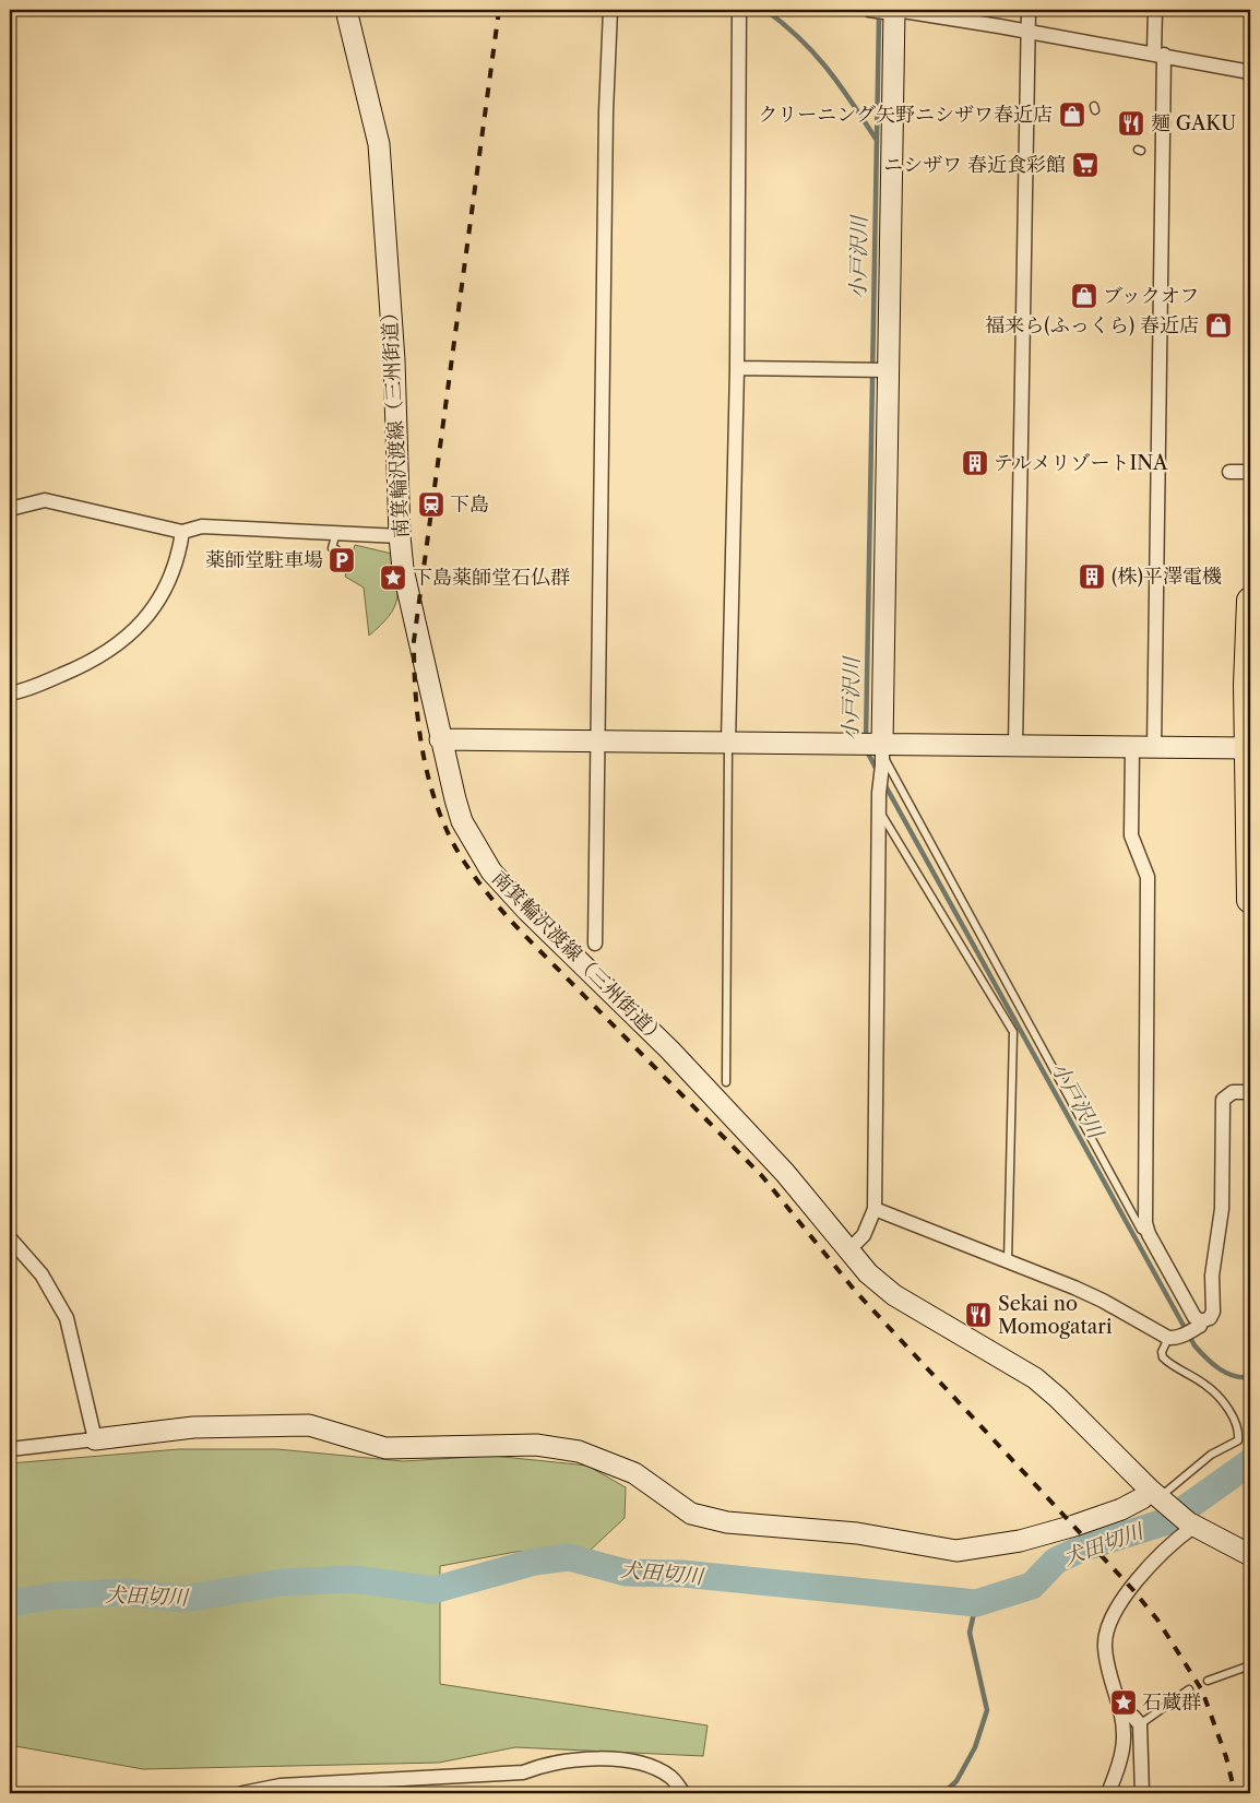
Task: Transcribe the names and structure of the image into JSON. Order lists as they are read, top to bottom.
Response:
{
  "streets": {
    "street": ["南箕輪沢渡線（三州街道）"]
  },
  "water": ["小戸沢川", "犬田切川"],
  "places": {
    "shop": ["クリーニング矢野ニシザワ春近店", "ブックオフ", "福来ら(ふっくら) 春近店"],
    "restaurant": ["麺 GAKU", "Sekai no Momogatari"],
    "supermarket": ["ニシザワ 春近食彩館"],
    "building": ["テルメリゾートINA", "(株)平澤電機"],
    "station": ["下島"],
    "parking": ["薬師堂駐車場"],
    "place": ["下島薬師堂石仏群", "石蔵群"]
  }
}
